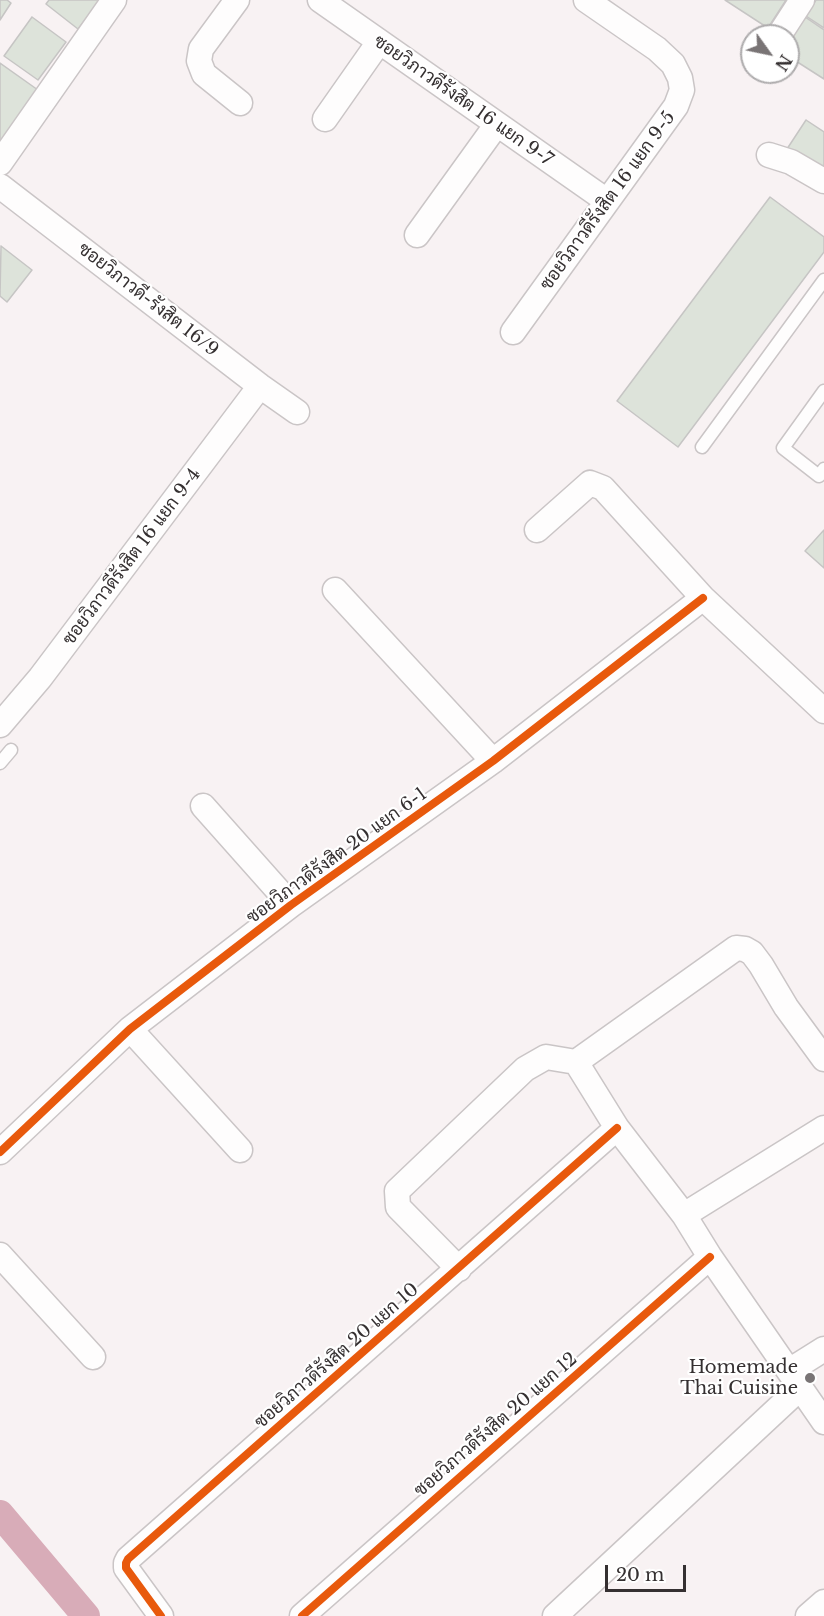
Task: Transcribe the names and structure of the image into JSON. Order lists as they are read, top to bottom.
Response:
{
  "streets": {
    "street": [
      "ซอยวิภาวดีรังสิต 16 แยก 9-7",
      "ซอยวิภาวดีรังสิต 16 แยก 9-5",
      "ซอยวิภาวดี-รังสิต 16/9",
      "ซอยวิภาวดีรังสิต 16 แยก 9-4",
      "ซอยวิภาวดีรังสิต 20 แยก 6-1",
      "ซอยวิภาวดีรังสิต 20 แยก 10",
      "ซอยวิภาวดีรังสิต 20 แยก 12"
    ]
  },
  "crossings": [
    ["ซอยวิภาวดีรังสิต 16 แยก 9-7", "ซอยวิภาวดีรังสิต 16 แยก 9-5"],
    ["ซอยวิภาวดี-รังสิต 16/9", "ซอยวิภาวดีรังสิต 16 แยก 9-4"]
  ],
  "places": ["Homemade Thai Cuisine"],
  "scale_bar": "20 m",
  "north": "bottom right"
}
